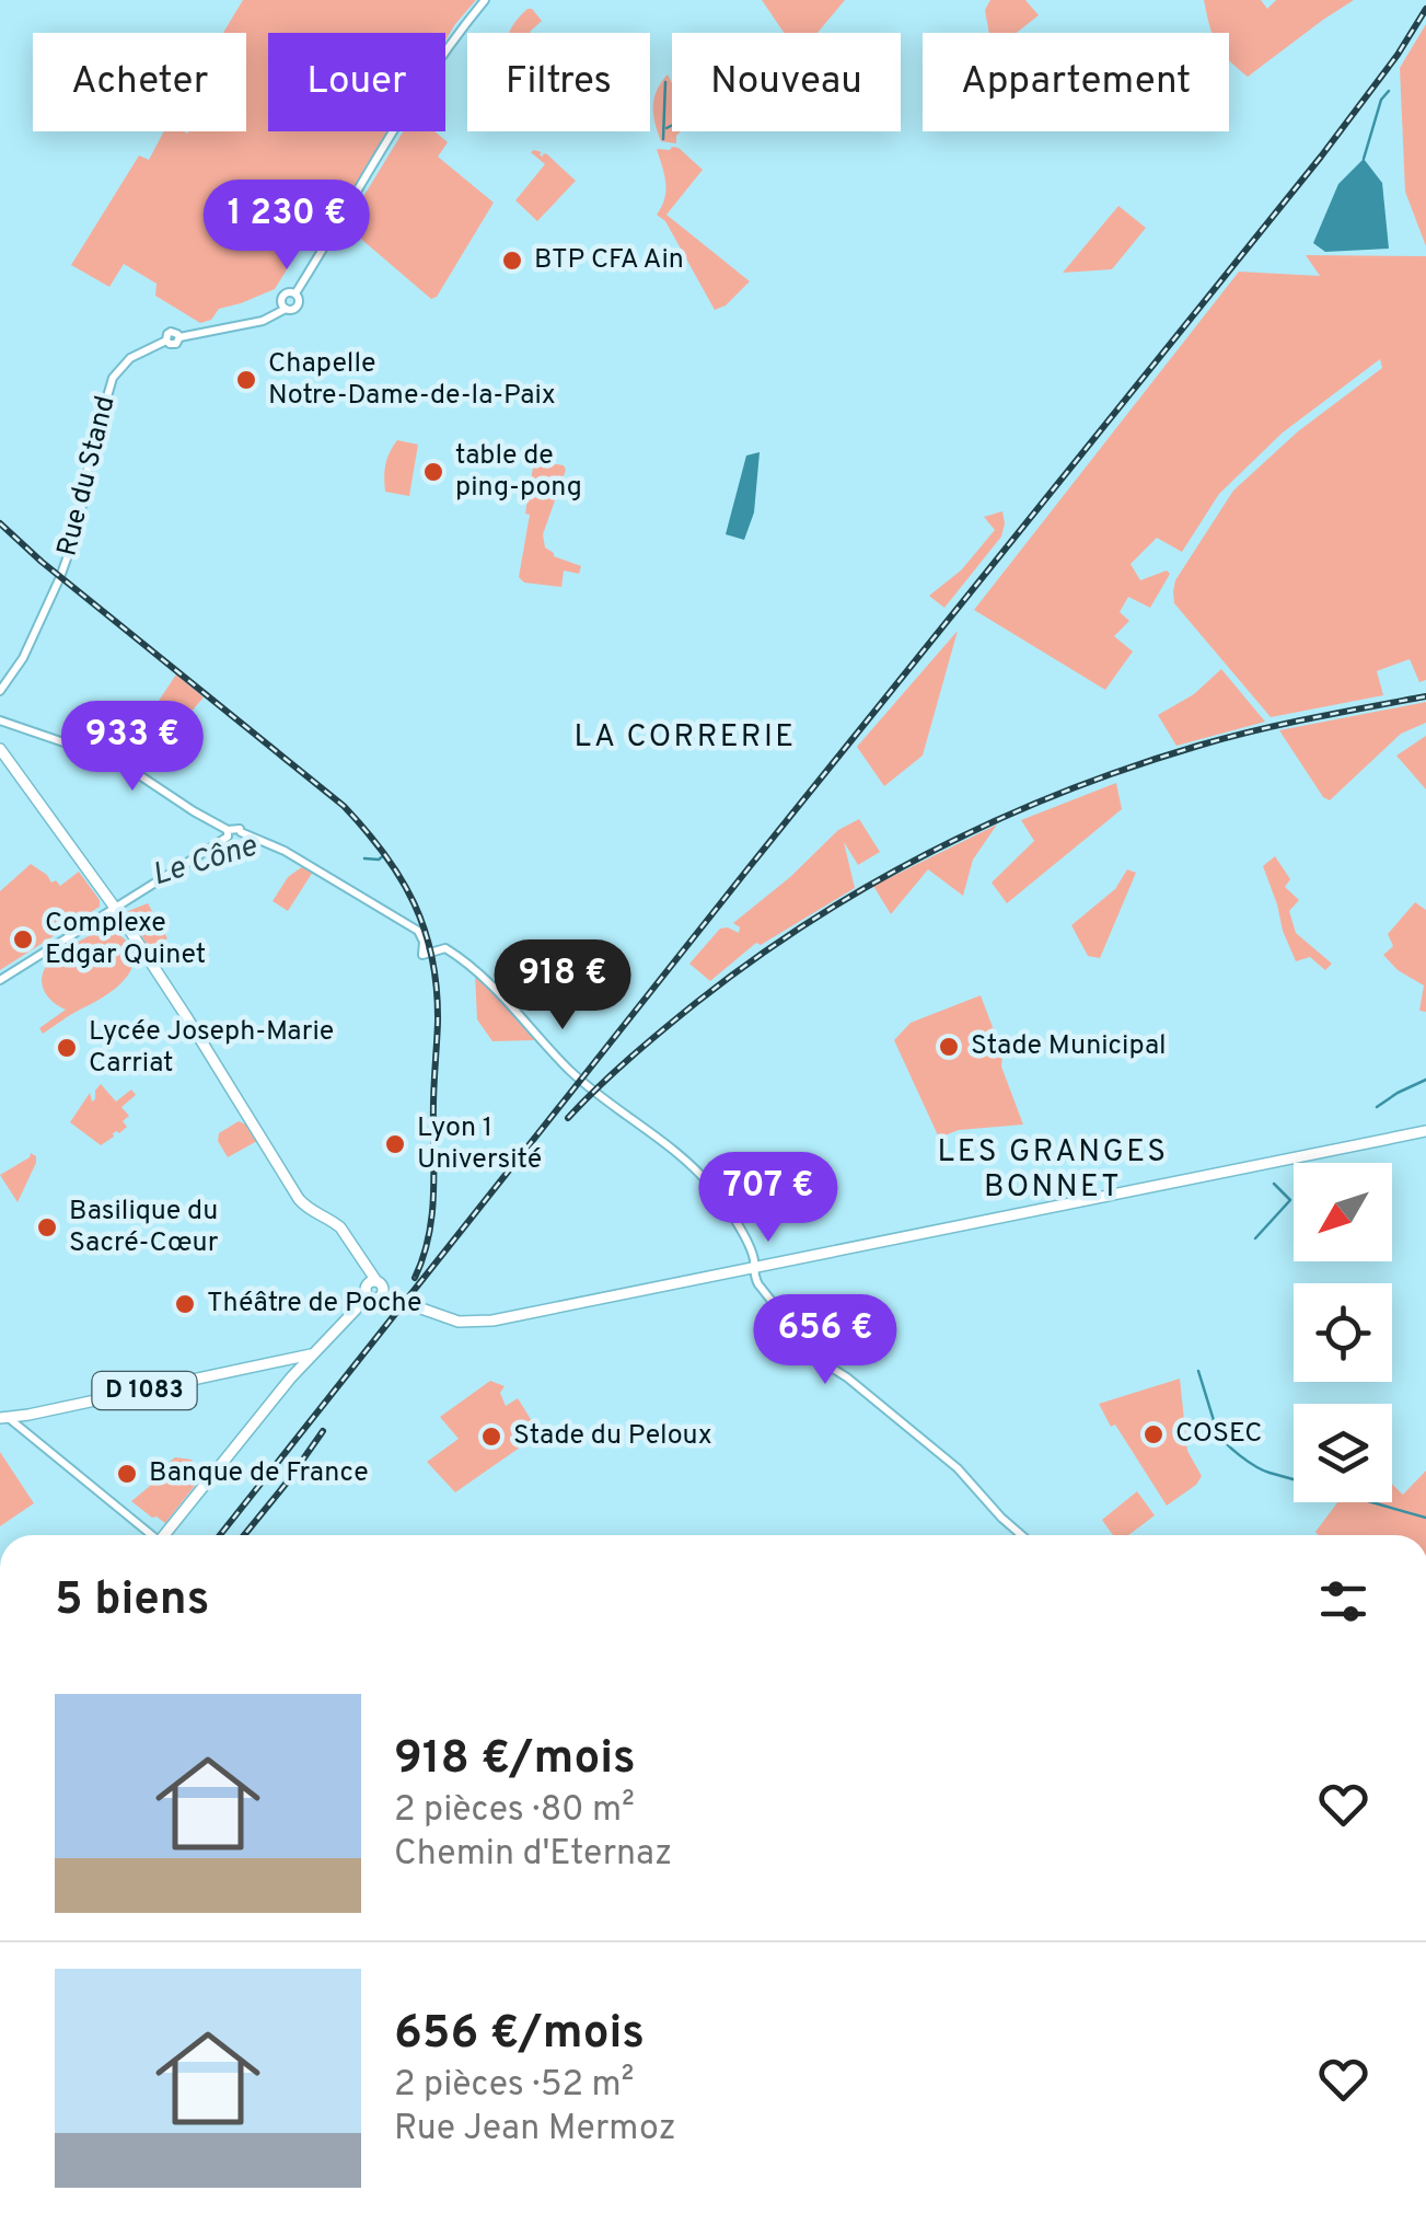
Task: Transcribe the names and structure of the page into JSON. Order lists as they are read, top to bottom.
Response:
{
  "streets": {
    "main road": ["D 1083"],
    "street": ["Rue du Stand"]
  },
  "districts": ["LA CORRERIE", "LES GRANGES BONNET"],
  "water": ["Le Cône"],
  "places": [
    "BTP CFA Ain",
    "Chapelle Notre-Dame-de-la-Paix",
    "table de ping-pong",
    "Complexe Edgar Quinet",
    "Stade Municipal",
    "Lycée Joseph-Marie Carriat",
    "Lyon 1 Université",
    "Basilique du Sacré-Cœur",
    "Théâtre de Poche",
    "COSEC",
    "Stade du Peloux",
    "Banque de France"
  ],
  "north": "bottom left",
  "page": {
    "chip": [
      "Acheter",
      "Louer",
      "Filtres",
      "Nouveau",
      "Appartement"
    ],
    "price": [
      "1 230 €",
      "933 €",
      "918 €",
      "707 €",
      "656 €"
    ],
    "heading": "5 biens",
    "list": [
      {
        "name": "918 €/mois",
        "note": "2 pièces · 80 m² · Chemin d'Eternaz"
      },
      {
        "name": "656 €/mois",
        "note": "2 pièces · 52 m² · Rue Jean Mermoz"
      }
    ]
  }
}
